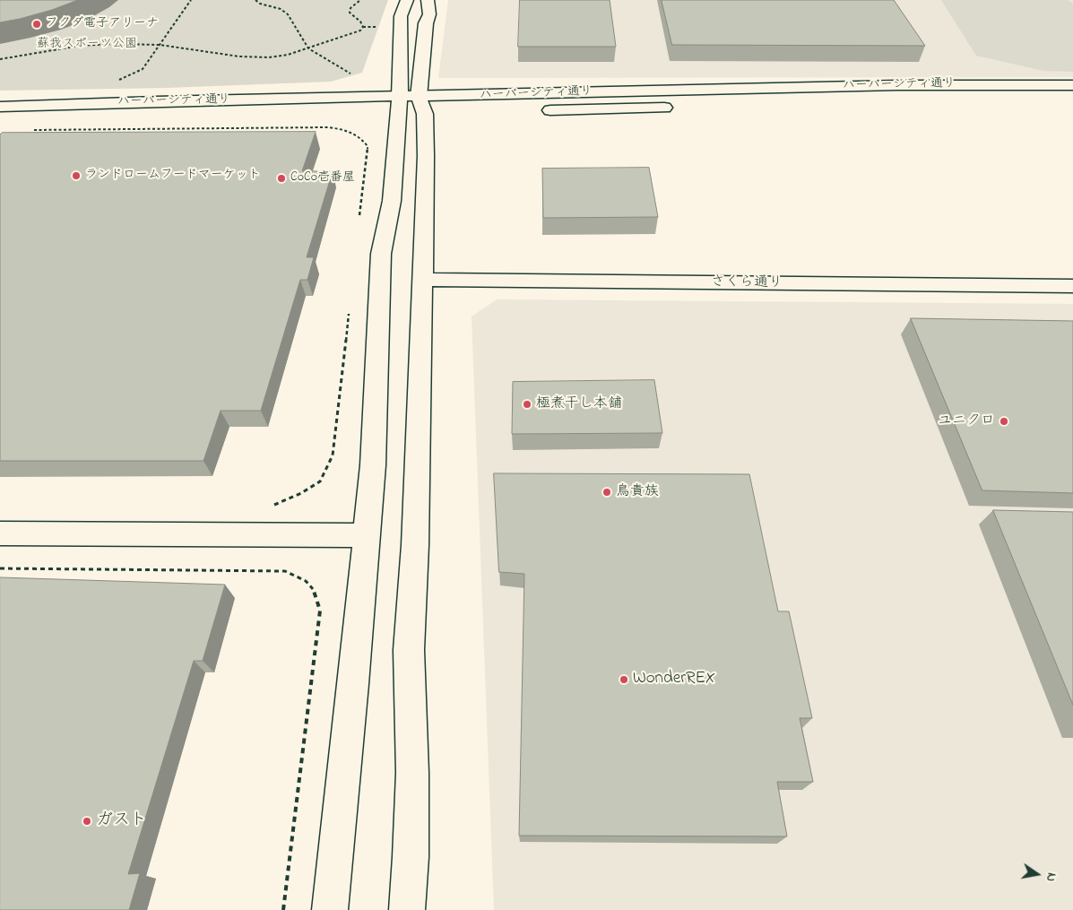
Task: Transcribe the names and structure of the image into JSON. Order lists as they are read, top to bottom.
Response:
{
  "streets": {
    "street": ["ハーバーシティ通り", "さくら通り"]
  },
  "parks": ["蘇我スポーツ公園"],
  "places": [
    "フクダ電子アリーナ",
    "ランドロームフードマーケット",
    "CoCo壱番屋",
    "極煮干し本舗",
    "ユニクロ",
    "鳥貴族",
    "WonderREX",
    "ガスト"
  ],
  "north": "right"
}
